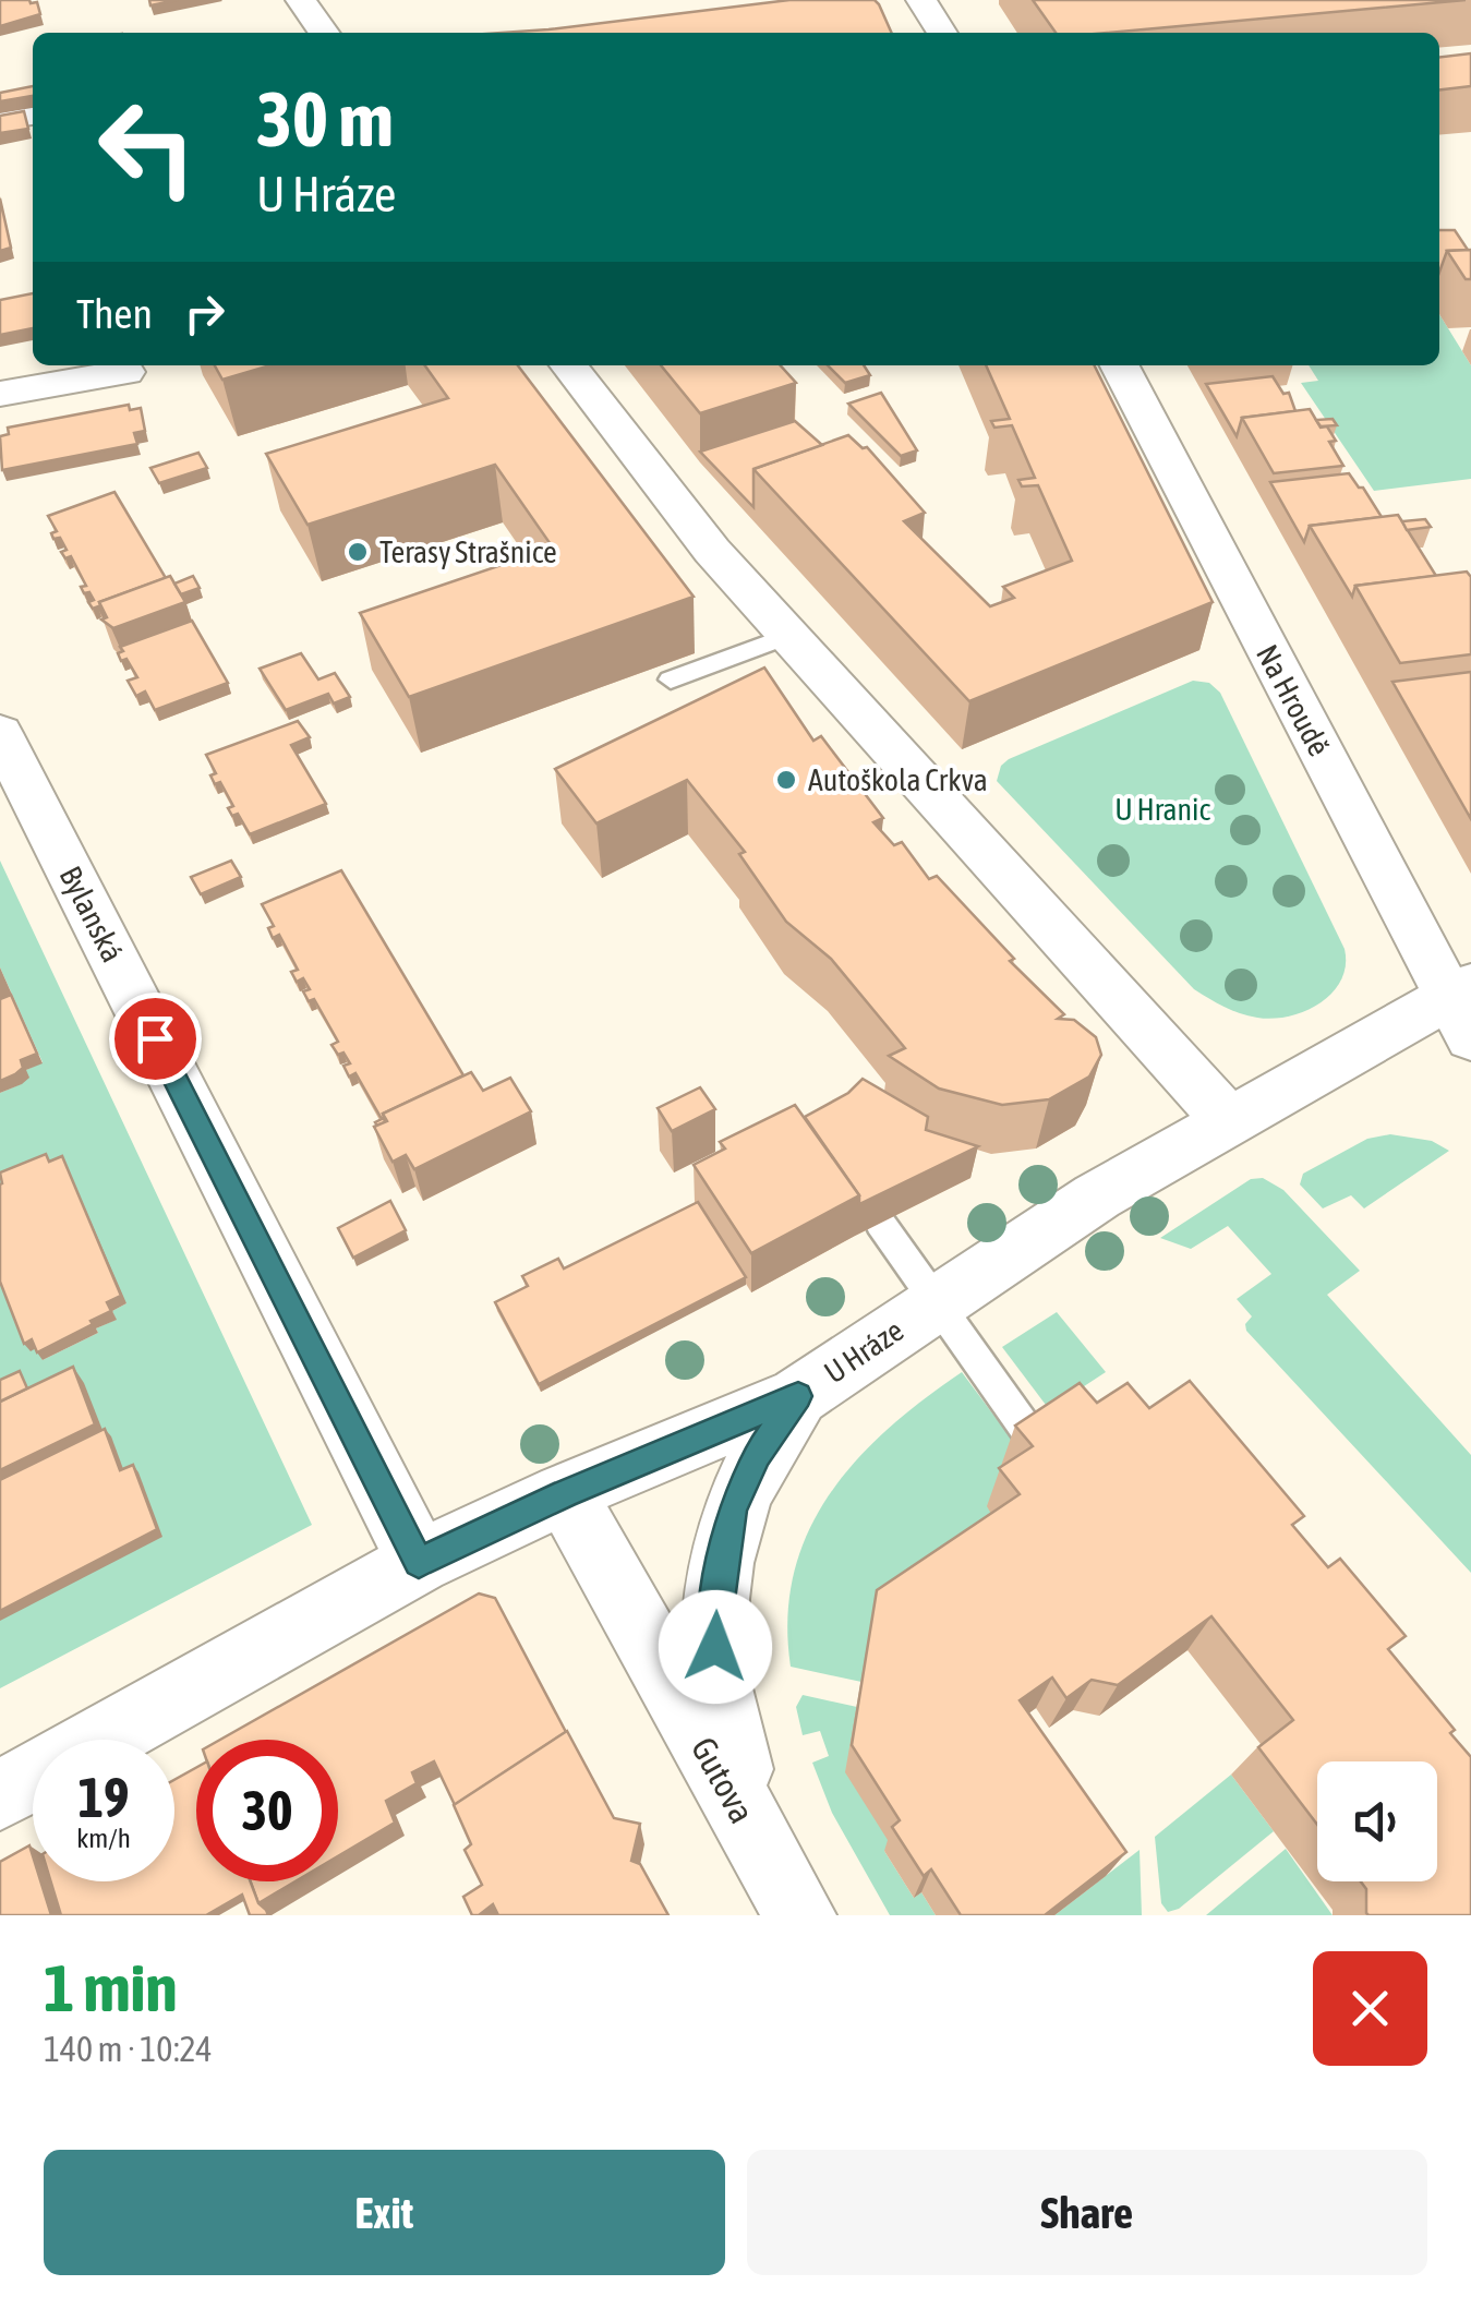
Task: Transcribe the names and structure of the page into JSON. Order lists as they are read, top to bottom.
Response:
{
  "streets": {
    "street": [
      "Na Hroudě",
      "Bylanská",
      "U Hráze",
      "Gutova"
    ]
  },
  "crossings": [
    ["Na Hroudě", "U Hráze"],
    ["Bylanská", "U Hráze"],
    ["U Hráze", "Gutova"]
  ],
  "parks": ["U Hranic"],
  "places": ["Terasy Strašnice", "Autoškola Crkva"],
  "page": {
    "turn": ["30 m", "U Hráze"],
    "then": "Then",
    "speed": "19 km/h",
    "limit": "30",
    "heading": ["1 min", "140 m · 10:24"],
    "buttons": ["Exit", "Share"]
  }
}
